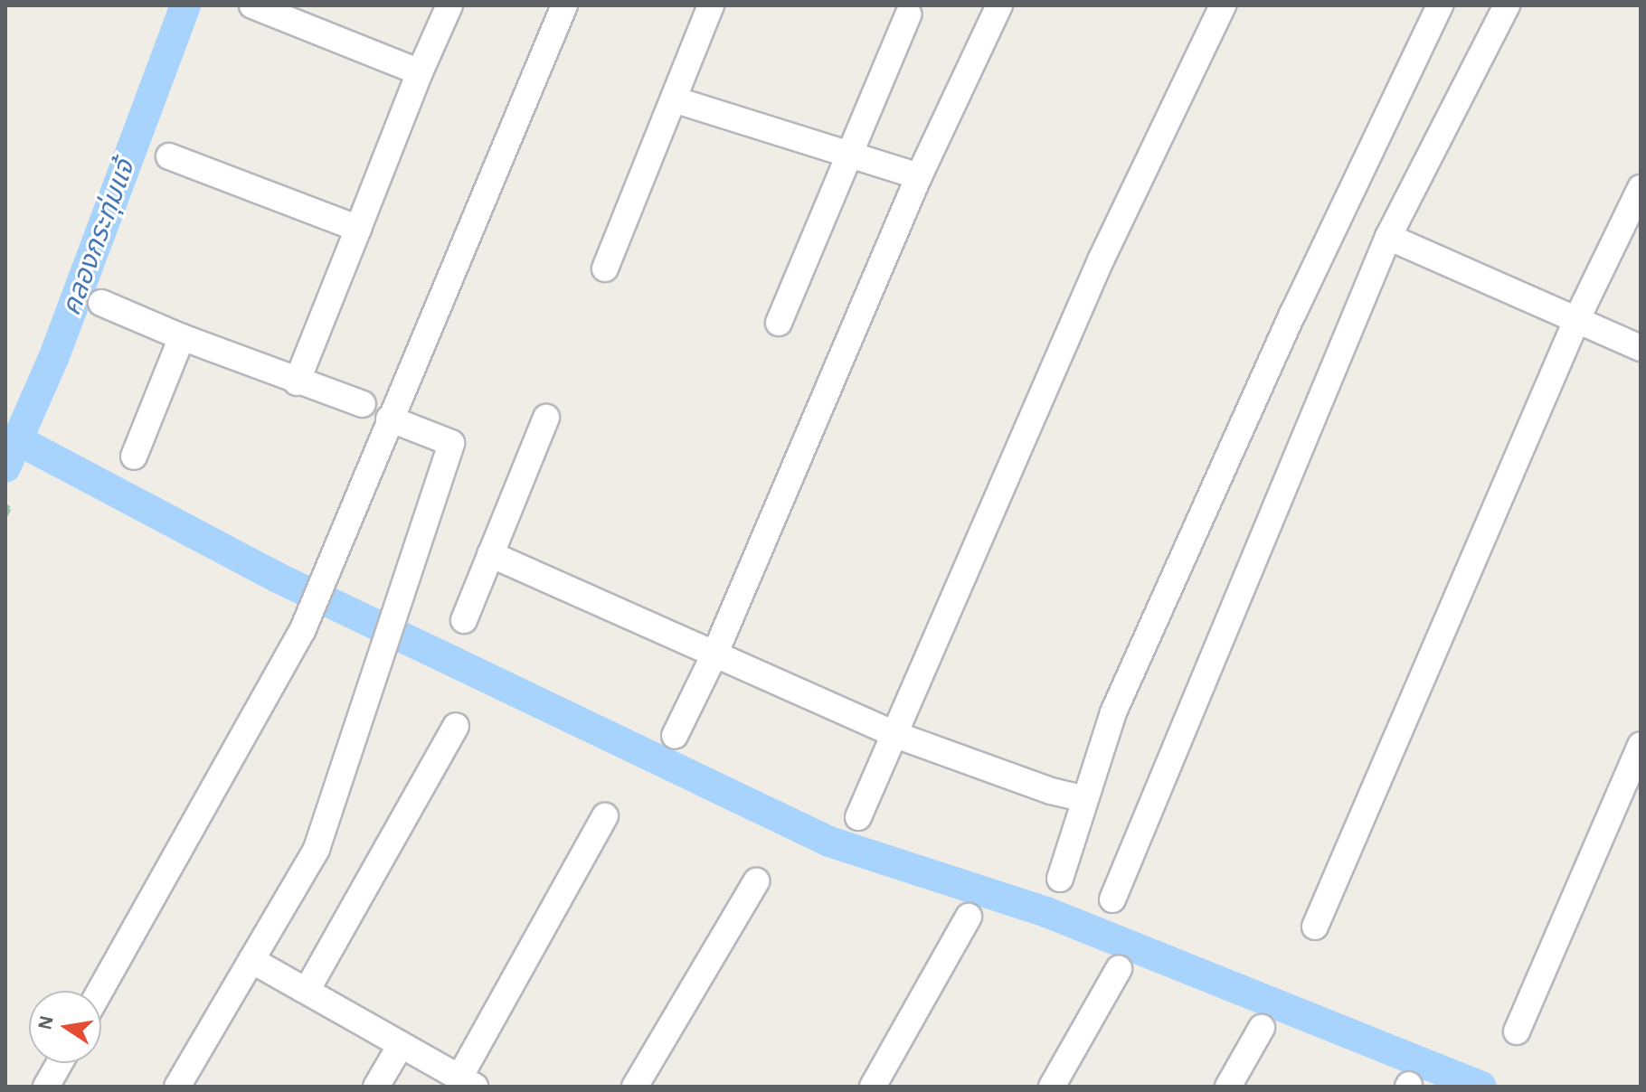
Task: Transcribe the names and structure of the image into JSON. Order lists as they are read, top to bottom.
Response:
{
  "water": ["คลองกระทุ่มแจ้"],
  "north": "left"
}
